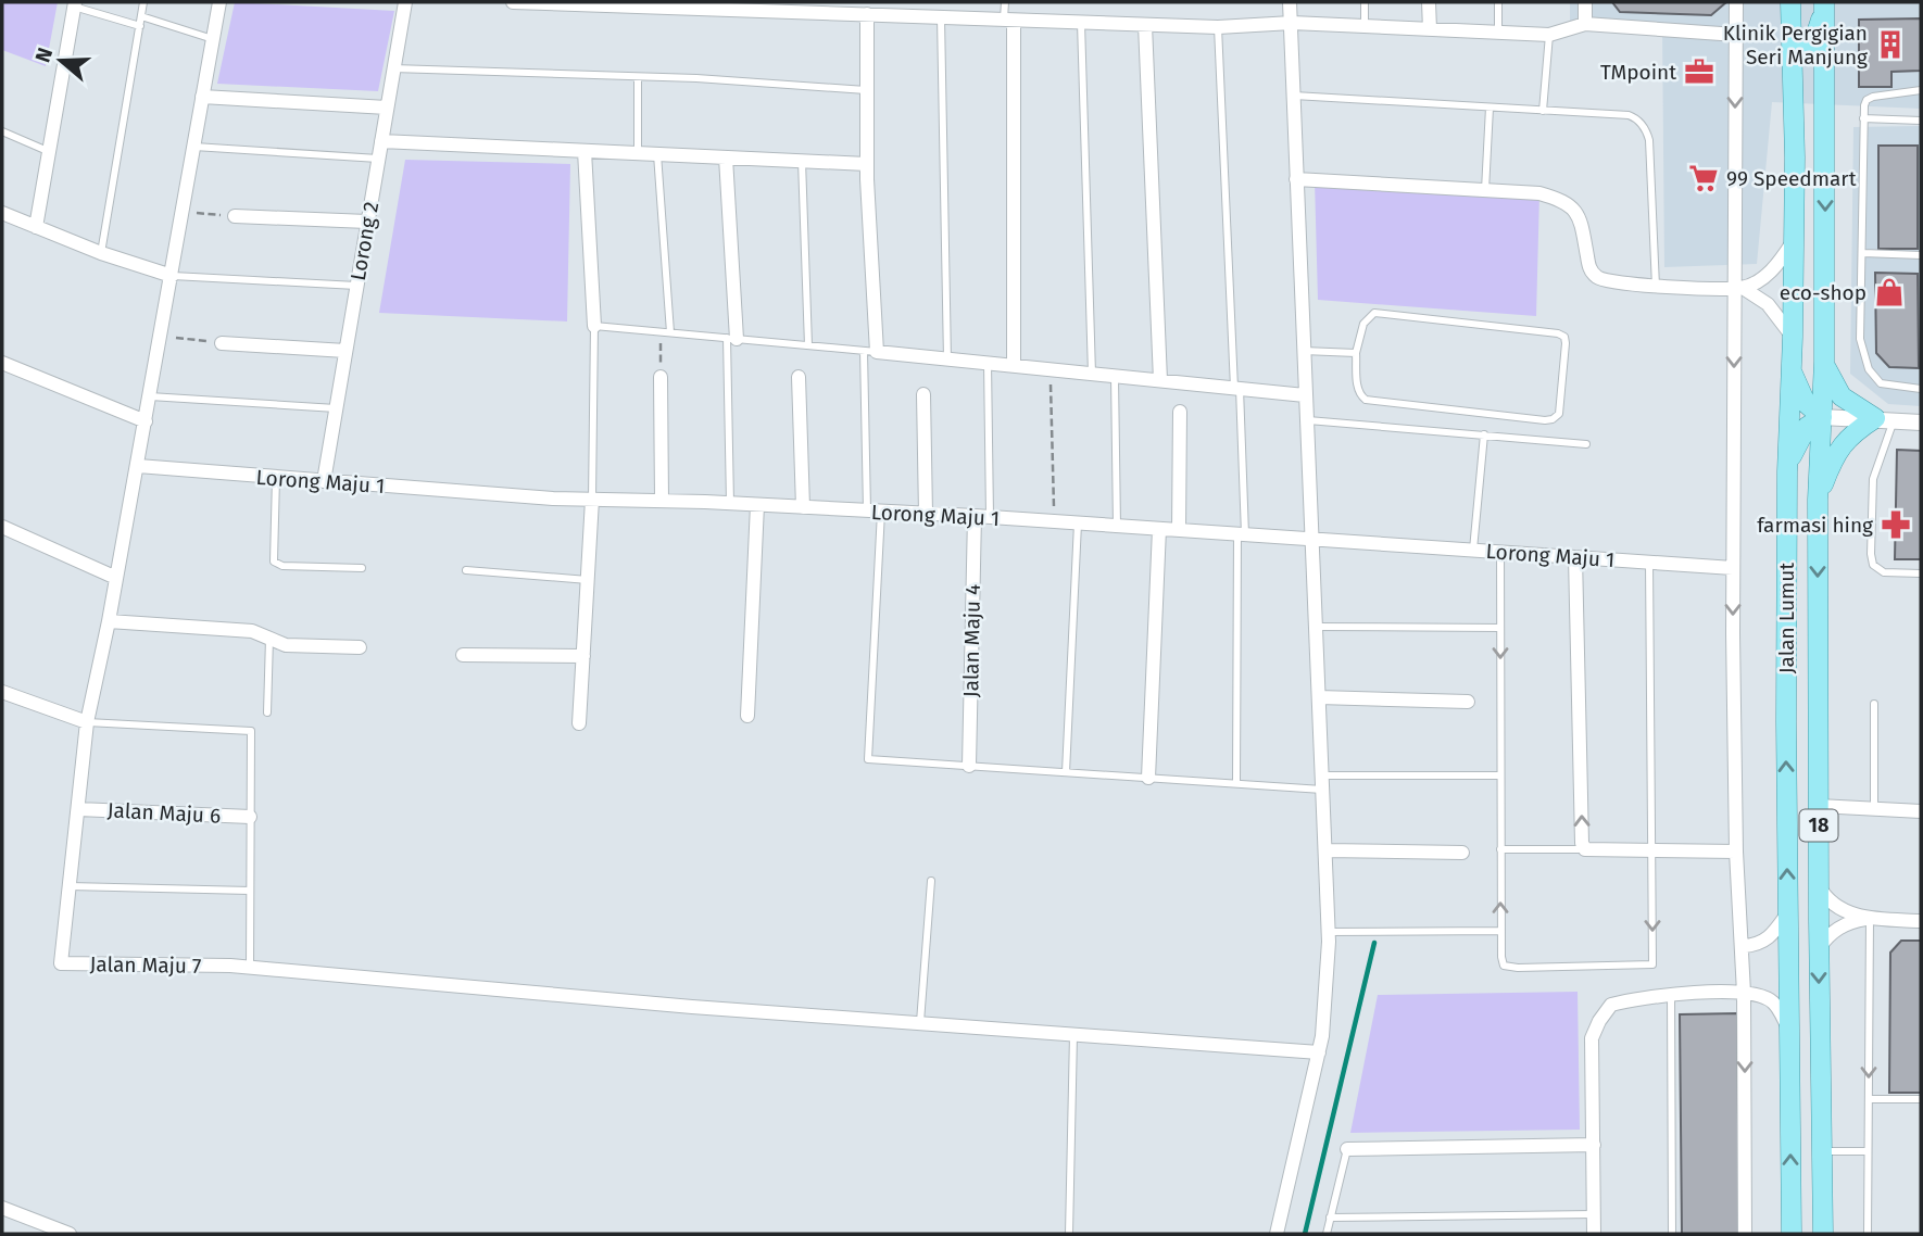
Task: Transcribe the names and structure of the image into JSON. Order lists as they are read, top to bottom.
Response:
{
  "streets": {
    "main road": ["Jalan Lumut", "18"],
    "street": [
      "Lorong 2",
      "Lorong Maju 1",
      "Jalan Maju 4",
      "Jalan Maju 6",
      "Jalan Maju 7"
    ]
  },
  "crossings": [
    ["Lorong 2", "Lorong Maju 1"],
    ["Lorong Maju 1", "Jalan Maju 4"]
  ],
  "places": {
    "building": ["Klinik Pergigian Seri Manjung"],
    "office": ["TMpoint"],
    "supermarket": ["99 Speedmart"],
    "shop": ["eco-shop"],
    "pharmacy": ["farmasi hing"]
  },
  "north": "left"
}
